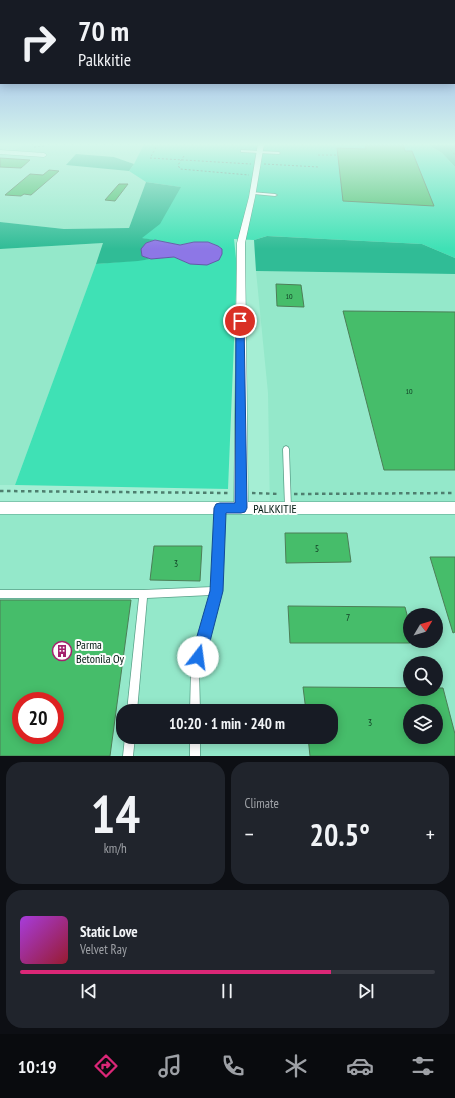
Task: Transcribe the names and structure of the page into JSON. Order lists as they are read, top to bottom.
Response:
{
  "streets": {
    "street": ["PALKKITIE"]
  },
  "places": {
    "building": ["Parma Betonila Oy"]
  },
  "house_numbers": [
    "10",
    "10",
    "5",
    "3",
    "7",
    "3"
  ],
  "north": "top right",
  "page": {
    "turn": ["70 m", "Palkkitie"],
    "limit": "20",
    "trip": "10:20 · 1 min · 240 m",
    "tile": [
      ["14", "km/h"],
      "Climate"
    ],
    "heat": ["−", "20.5°", "+"],
    "song": ["Static Love", "Velvet Ray"],
    "tabs": "10:19"
  }
}
